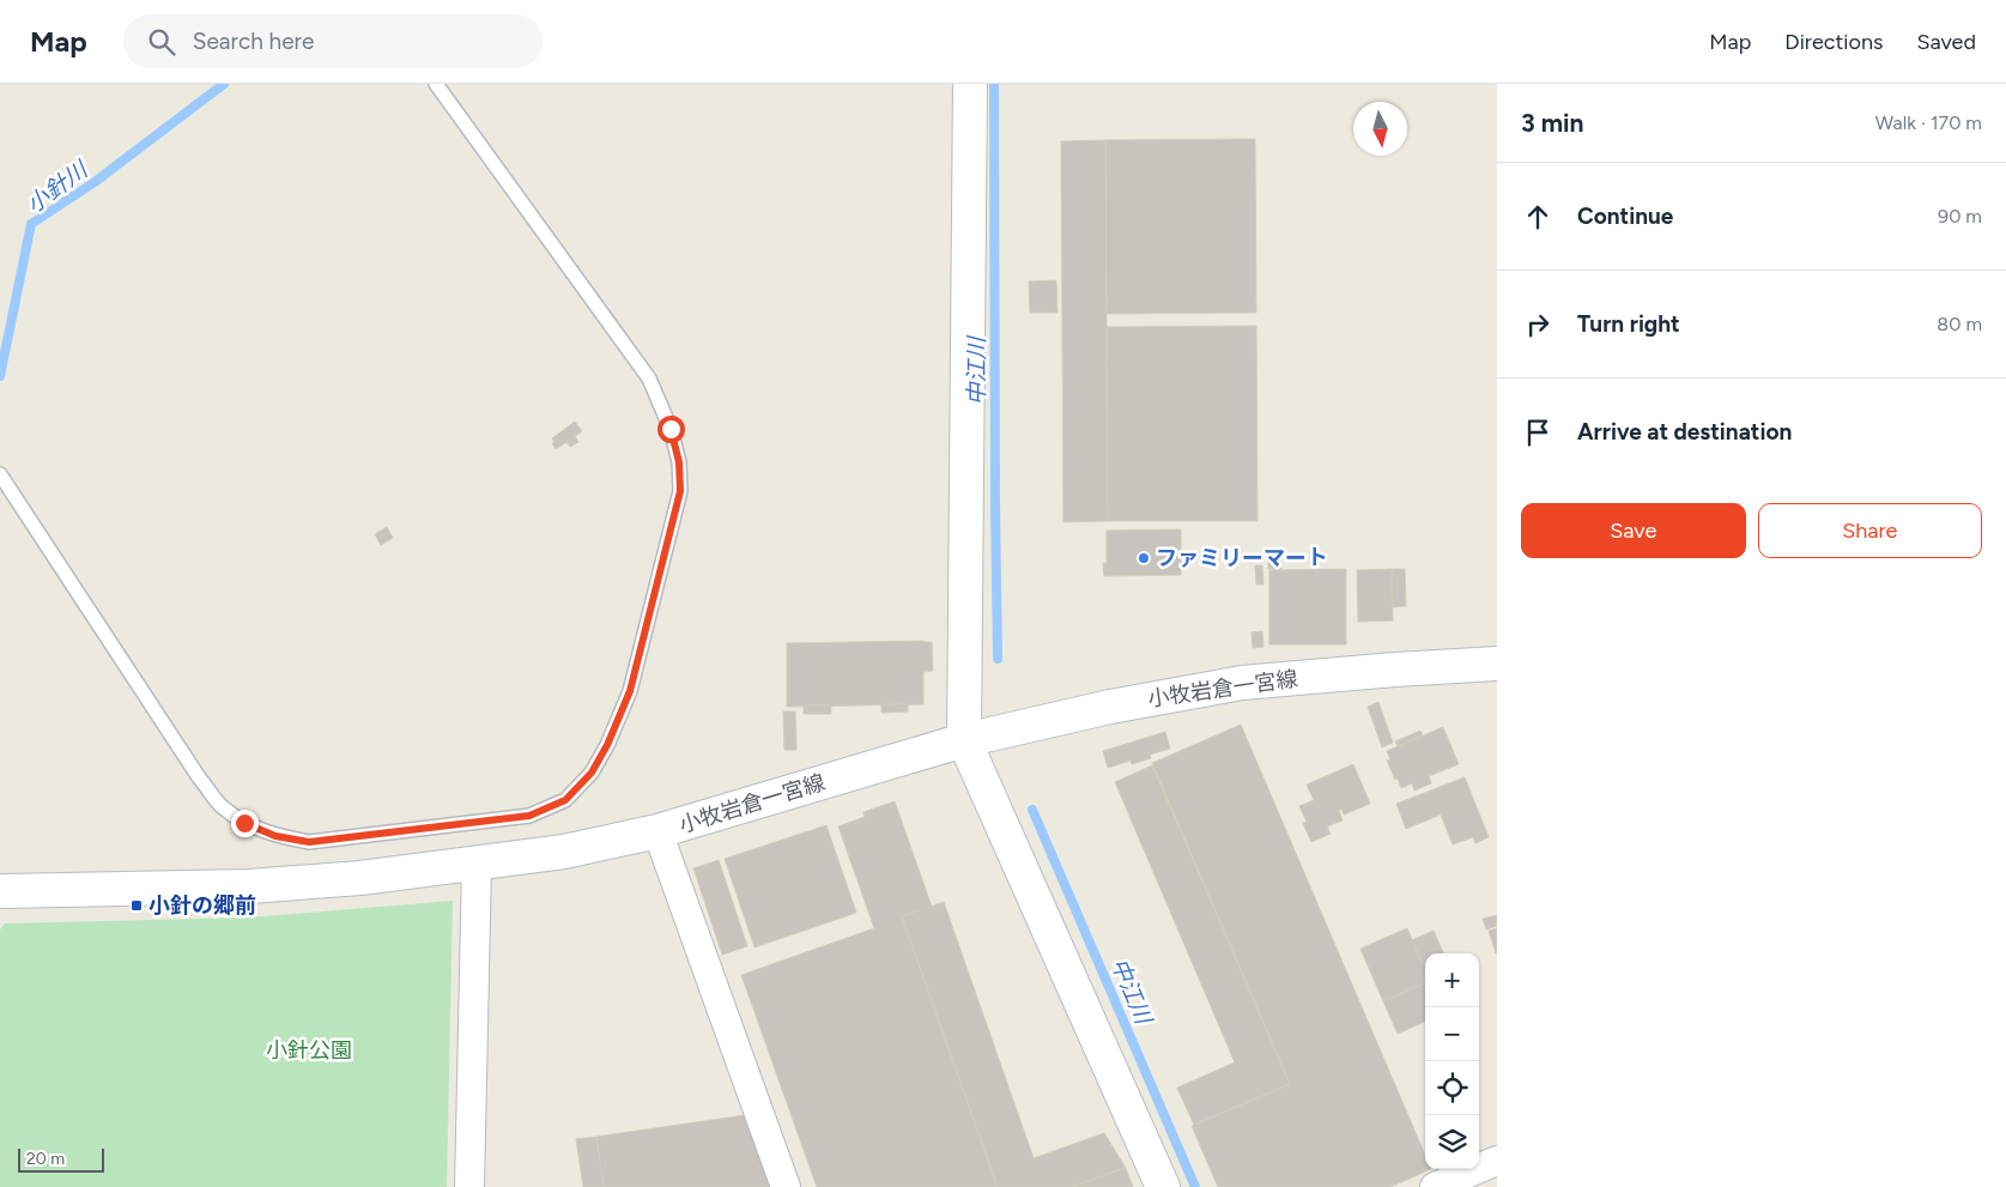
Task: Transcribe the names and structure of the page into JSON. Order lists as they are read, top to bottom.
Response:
{
  "streets": {
    "main road": ["小牧岩倉一宮線"]
  },
  "water": ["小針川", "中江川"],
  "parks": ["小針公園"],
  "places": {
    "other": ["ファミリーマート"],
    "transit": ["小針の郷前"]
  },
  "scale_bar": "20 m",
  "north": "bottom",
  "page": {
    "header": "Map",
    "search": "Search here",
    "nav": ["Map", "Directions", "Saved"],
    "heading": ["3 min", "Walk · 170 m"],
    "list": [
      ["Continue", "90 m"],
      ["Turn right", "80 m"],
      "Arrive at destination"
    ],
    "buttons": ["Save", "Share"],
    "map_buttons": ["+", "−"],
    "scale": "20 m"
  }
}
